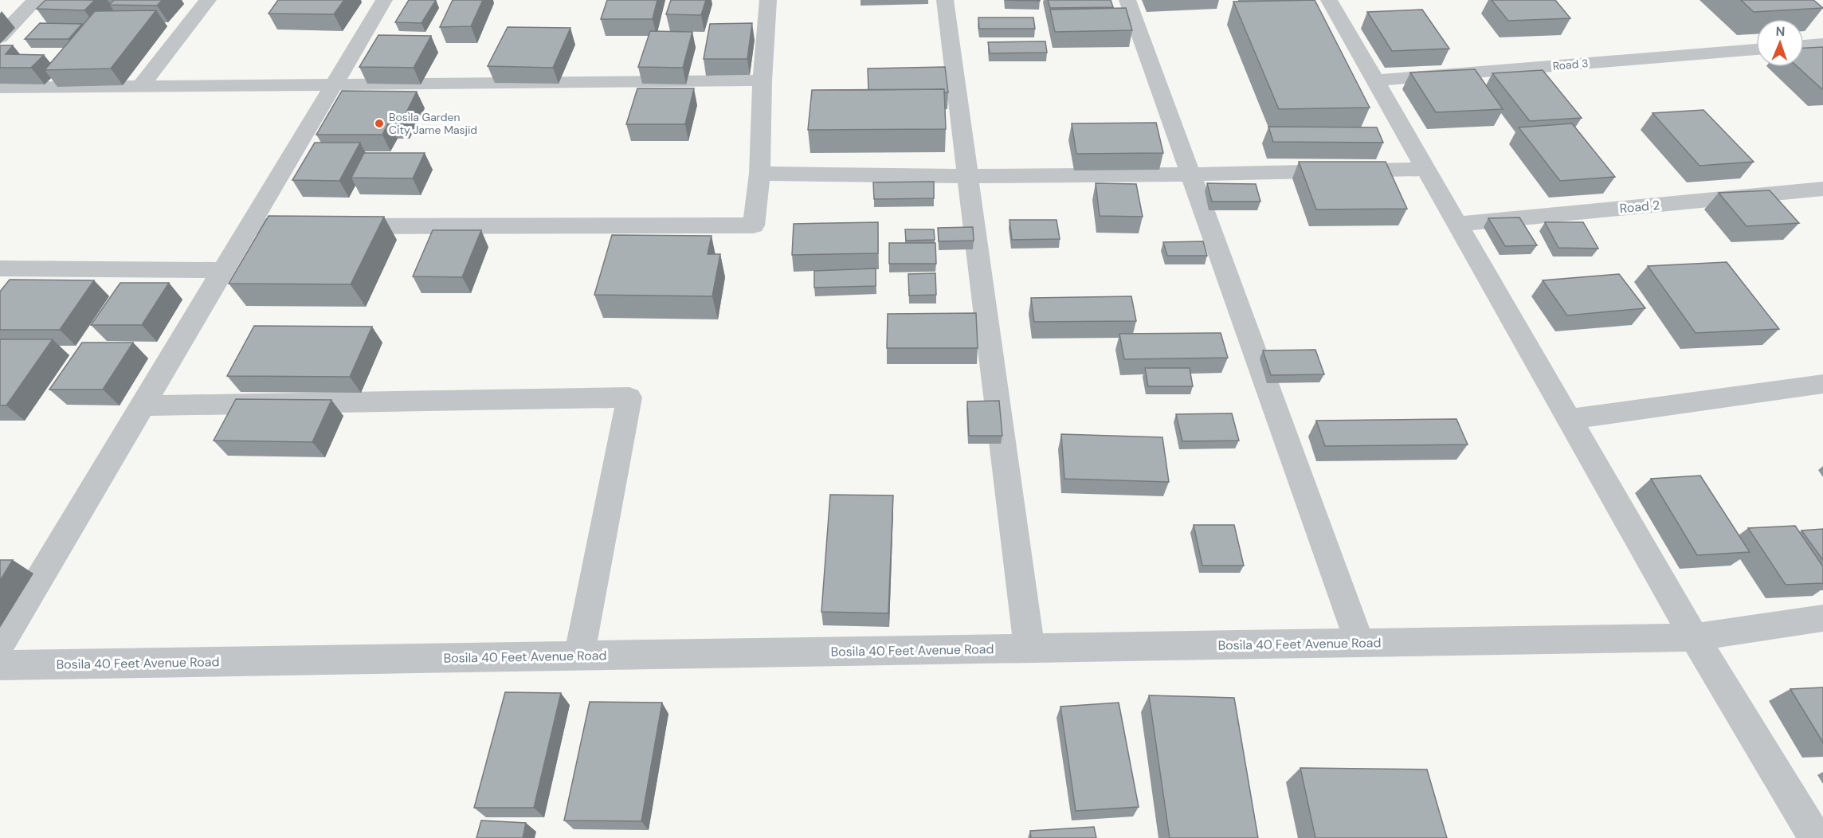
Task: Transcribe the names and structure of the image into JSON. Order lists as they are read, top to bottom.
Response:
{
  "streets": {
    "street": ["Road 3", "Road 2", "Bosila 40 Feet Avenue Road"]
  },
  "places": ["Bosila Garden City Jame Masjid"],
  "north": "top"
}
